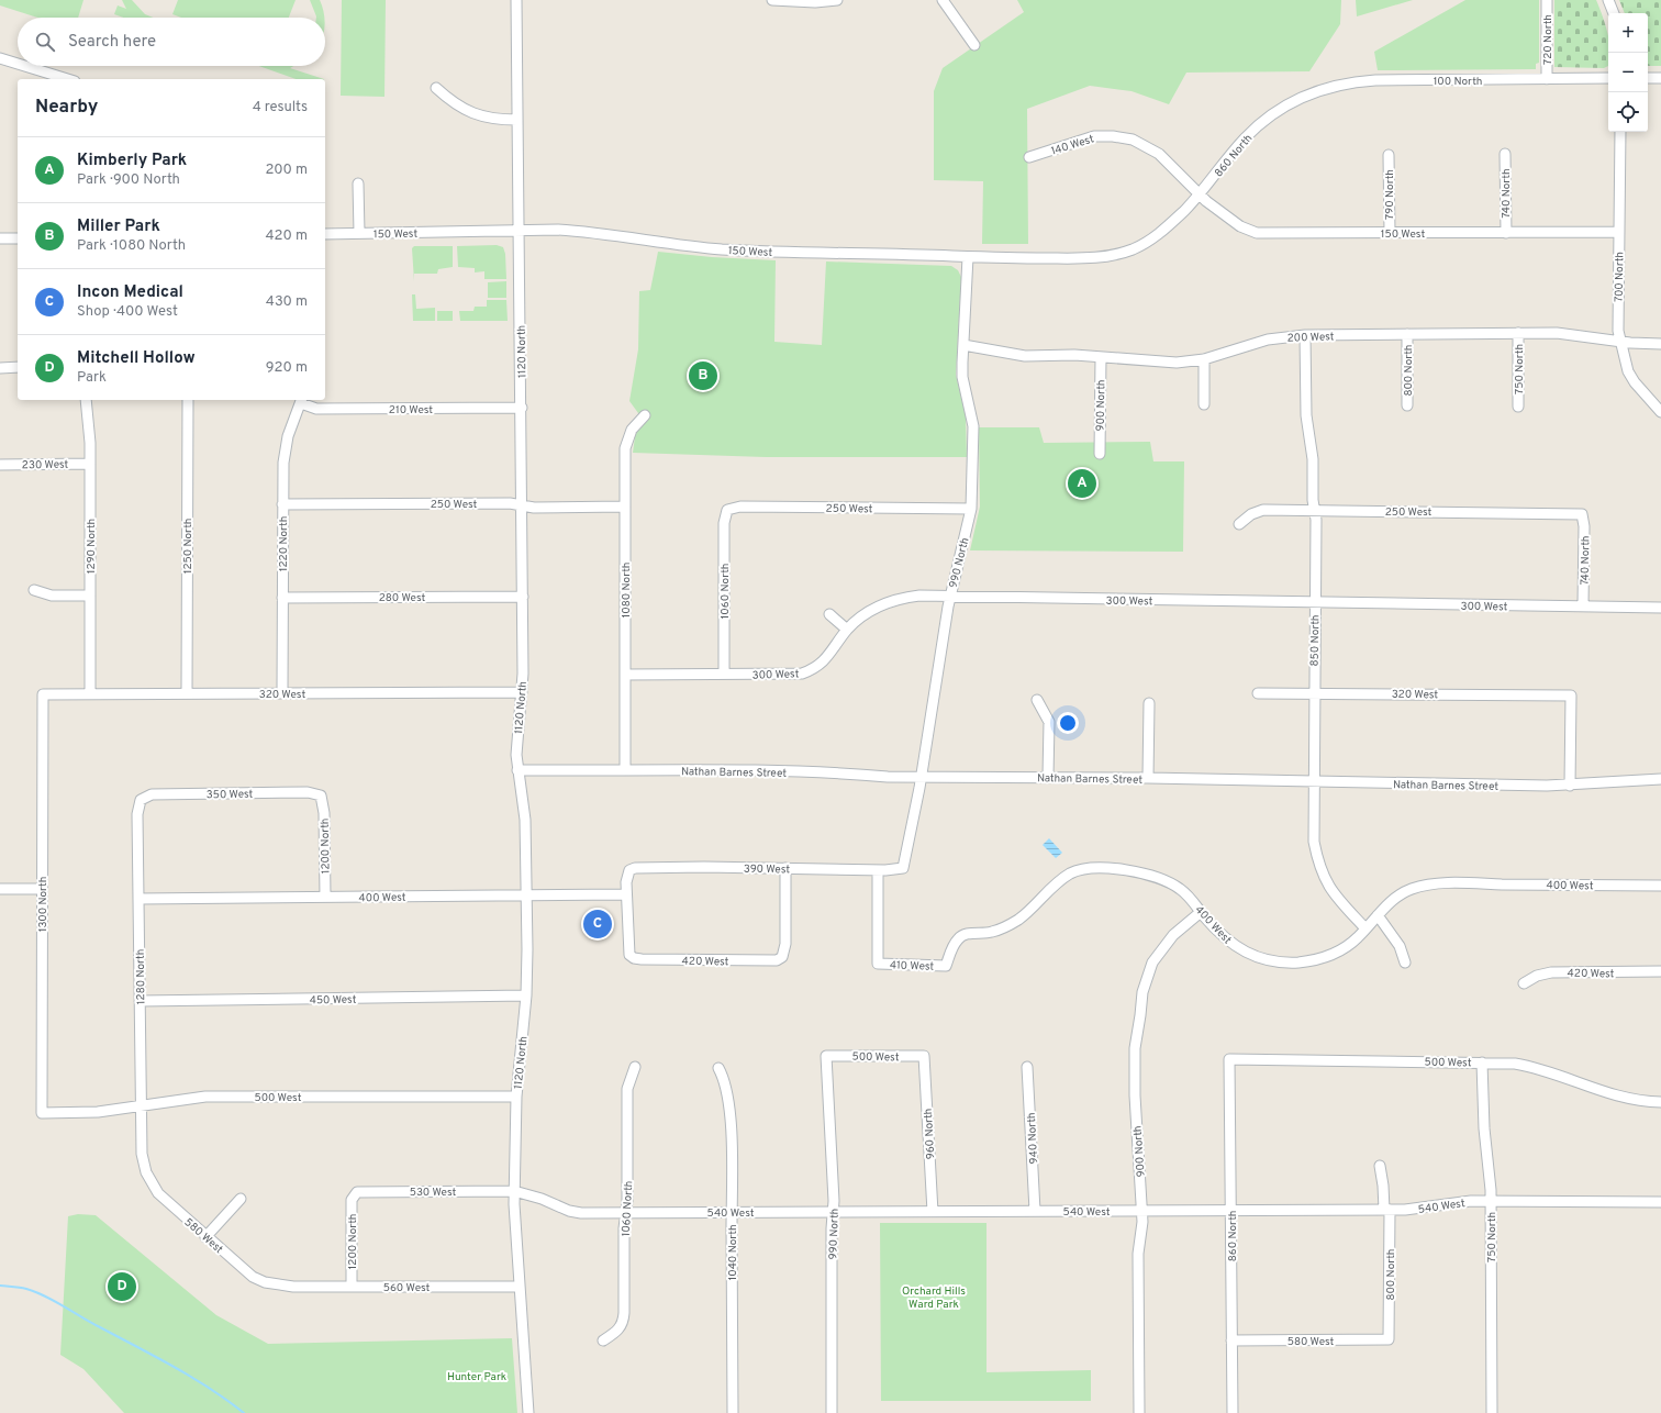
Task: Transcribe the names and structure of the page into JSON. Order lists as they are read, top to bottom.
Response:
{
  "streets": {
    "street": [
      "720 North",
      "100 North",
      "140 West",
      "860 North",
      "740 North",
      "790 North",
      "150 West",
      "700 North",
      "200 West",
      "1120 North",
      "750 North",
      "800 North",
      "900 North",
      "210 West",
      "230 West",
      "250 West",
      "1220 North",
      "1290 North",
      "1250 North",
      "990 North",
      "1080 North",
      "1060 North",
      "280 West",
      "300 West",
      "850 North",
      "320 West",
      "Nathan Barnes Street",
      "350 West",
      "1200 North",
      "390 West",
      "400 West",
      "1300 North",
      "420 West",
      "410 West",
      "1280 North",
      "450 West",
      "500 West",
      "960 North",
      "940 North",
      "530 West",
      "540 West",
      "580 West",
      "1040 North",
      "560 West"
    ]
  },
  "crossings": [
    ["720 North", "100 North"],
    ["100 North", "860 North"],
    ["140 West", "860 North"],
    ["140 West", "150 West"],
    ["860 North", "150 West"],
    ["860 North", "500 West"],
    ["860 North", "540 West"],
    ["860 North", "580 West"],
    ["740 North", "150 West"],
    ["740 North", "250 West"],
    ["740 North", "300 West"],
    ["790 North", "150 West"],
    ["150 West", "700 North"],
    ["150 West", "1120 North"],
    ["150 West", "990 North"],
    ["700 North", "200 West"],
    ["200 West", "750 North"],
    ["200 West", "800 North"],
    ["200 West", "900 North"],
    ["200 West", "990 North"],
    ["200 West", "850 North"],
    ["1120 North", "210 West"],
    ["1120 North", "250 West"],
    ["1120 North", "280 West"],
    ["1120 North", "320 West"],
    ["1120 North", "Nathan Barnes Street"],
    ["1120 North", "400 West"],
    ["1120 North", "450 West"],
    ["1120 North", "500 West"],
    ["1120 North", "530 West"],
    ["1120 North", "540 West"],
    ["1120 North", "560 West"],
    ["750 North", "500 West"],
    ["750 North", "540 West"],
    ["800 North", "540 West"],
    ["800 North", "580 West"],
    ["900 North", "400 West"],
    ["900 North", "540 West"],
    ["210 West", "1220 North"],
    ["230 West", "1290 North"],
    ["250 West", "1220 North"],
    ["250 West", "990 North"],
    ["250 West", "1080 North"],
    ["250 West", "1060 North"],
    ["250 West", "850 North"],
    ["1220 North", "280 West"],
    ["1220 North", "320 West"],
    ["1290 North", "320 West"],
    ["1250 North", "320 West"],
    ["990 North", "300 West"],
    ["990 North", "Nathan Barnes Street"],
    ["990 North", "390 West"],
    ["990 North", "500 West"],
    ["990 North", "540 West"],
    ["1080 North", "300 West"],
    ["1080 North", "Nathan Barnes Street"],
    ["1060 North", "300 West"],
    ["1060 North", "540 West"],
    ["300 West", "850 North"],
    ["850 North", "320 West"],
    ["850 North", "Nathan Barnes Street"],
    ["850 North", "400 West"],
    ["320 West", "Nathan Barnes Street"],
    ["320 West", "1300 North"],
    ["350 West", "1200 North"],
    ["350 West", "1280 North"],
    ["1200 North", "400 West"],
    ["1200 North", "530 West"],
    ["1200 North", "560 West"],
    ["390 West", "400 West"],
    ["390 West", "420 West"],
    ["390 West", "410 West"],
    ["400 West", "420 West"],
    ["400 West", "410 West"],
    ["400 West", "1280 North"],
    ["1300 North", "500 West"],
    ["1280 North", "450 West"],
    ["1280 North", "500 West"],
    ["1280 North", "580 West"],
    ["500 West", "960 North"],
    ["960 North", "540 West"],
    ["940 North", "540 West"],
    ["530 West", "540 West"],
    ["540 West", "1040 North"],
    ["580 West", "560 West"]
  ],
  "parks": ["Orchard Hills Ward Park", "Hunter Park"],
  "page": {
    "map_buttons": ["+", "−"],
    "search": "Search here",
    "heading": ["Nearby", "4 results"],
    "list": [
      {
        "mark": "A",
        "name": "Kimberly Park",
        "note": "Park · 900 North",
        "value": "200 m"
      },
      {
        "mark": "B",
        "name": "Miller Park",
        "note": "Park · 1080 North",
        "value": "420 m"
      },
      {
        "mark": "C",
        "name": "Incon Medical",
        "note": "Shop · 400 West",
        "value": "430 m"
      },
      {
        "mark": "D",
        "name": "Mitchell Hollow",
        "note": "Park",
        "value": "920 m"
      }
    ],
    "pins": [
      "B",
      "A",
      "C",
      "D"
    ]
  }
}
